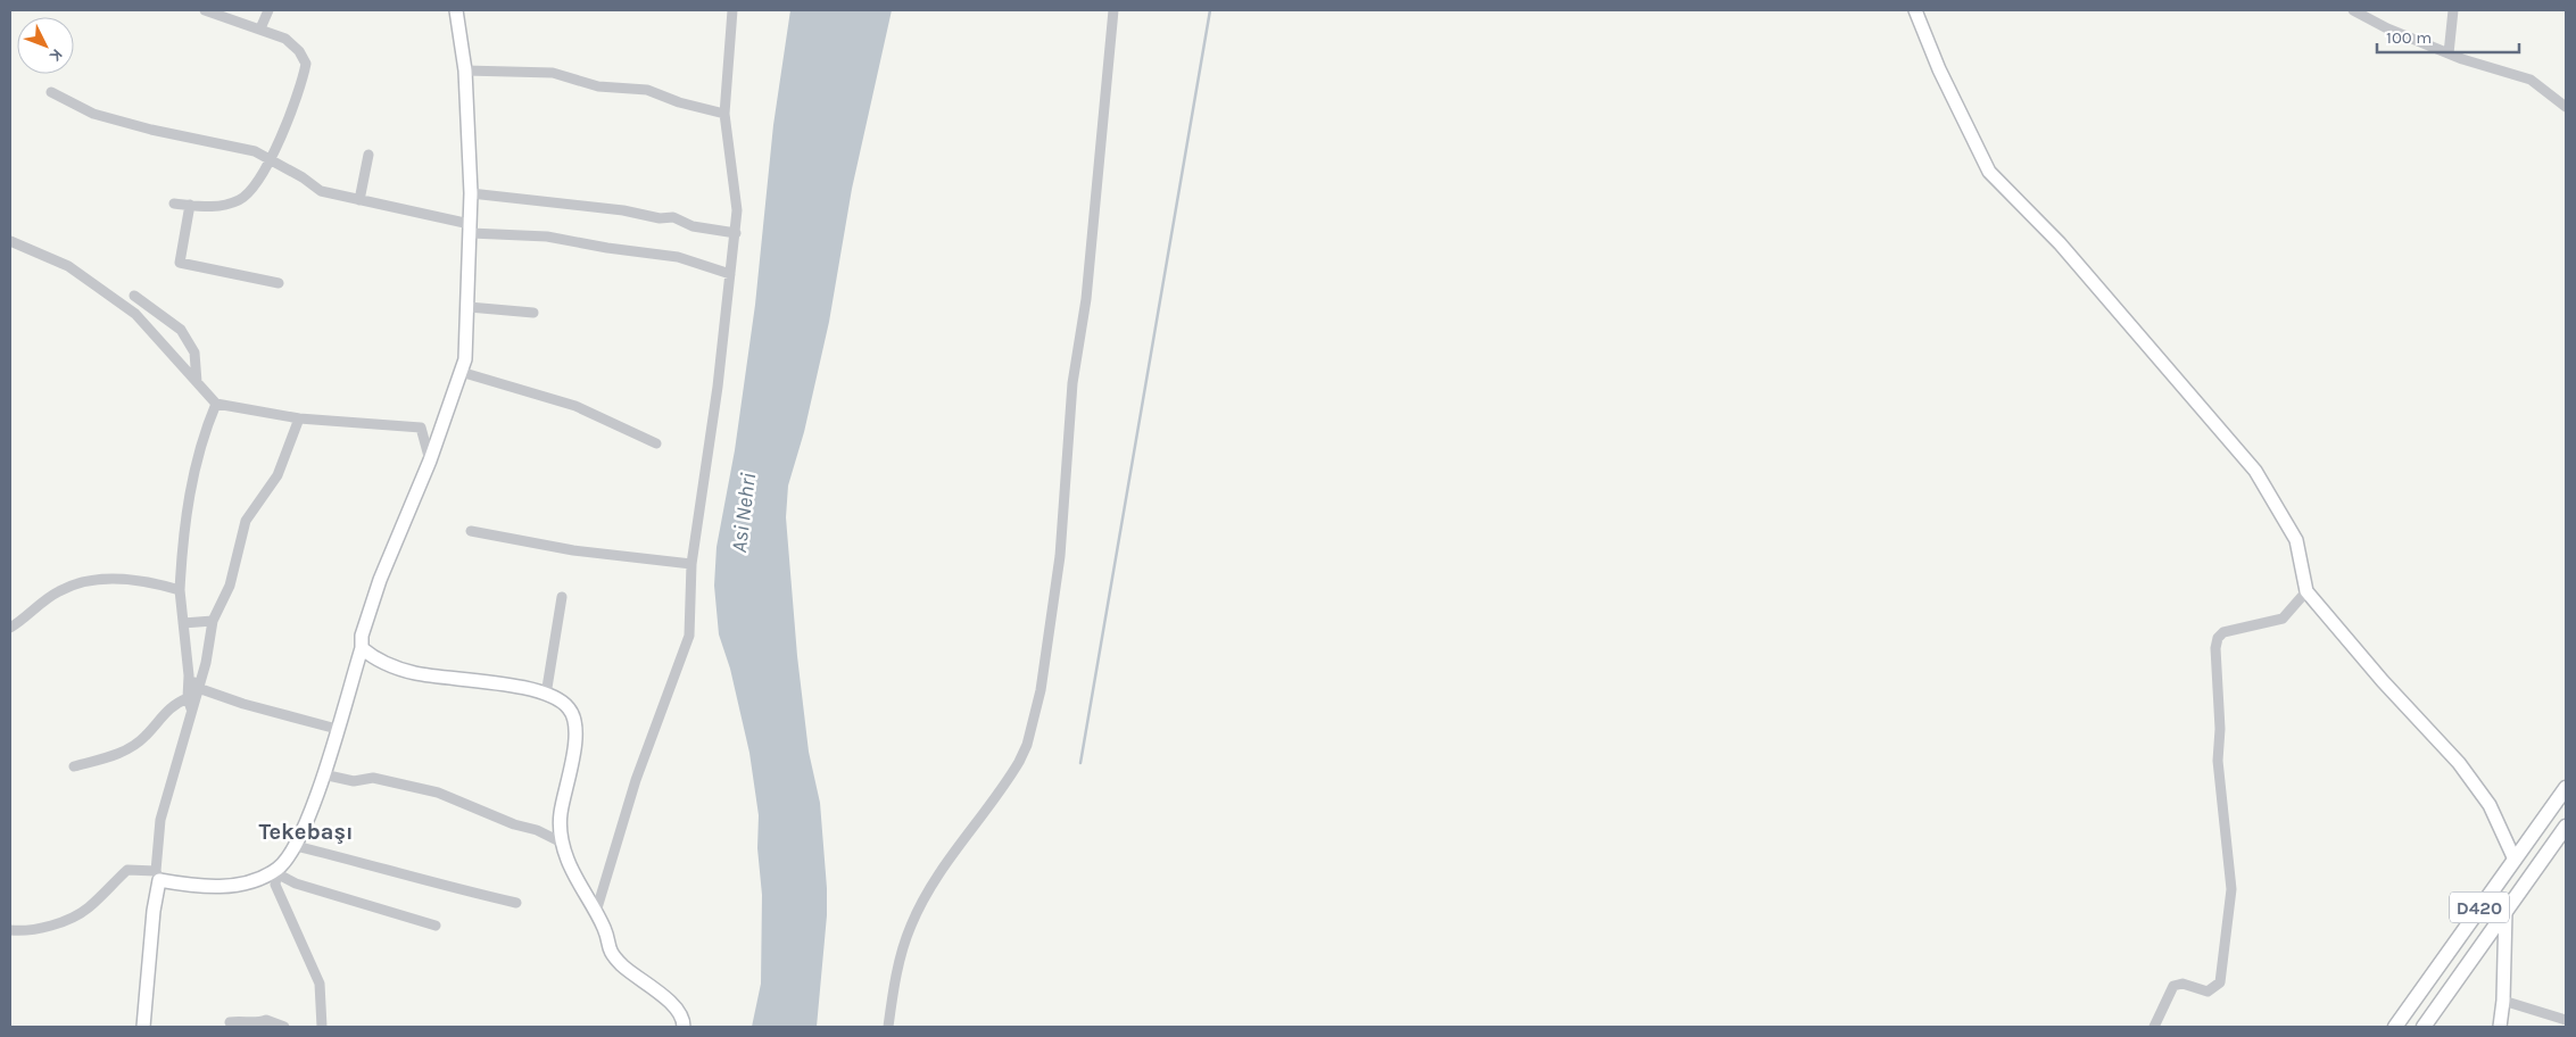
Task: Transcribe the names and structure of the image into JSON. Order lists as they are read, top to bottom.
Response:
{
  "streets": {
    "main road": ["D420"]
  },
  "districts": ["Tekebaşı"],
  "water": ["Asi Nehri"],
  "scale_bar": "100 m",
  "north": "bottom right"
}
